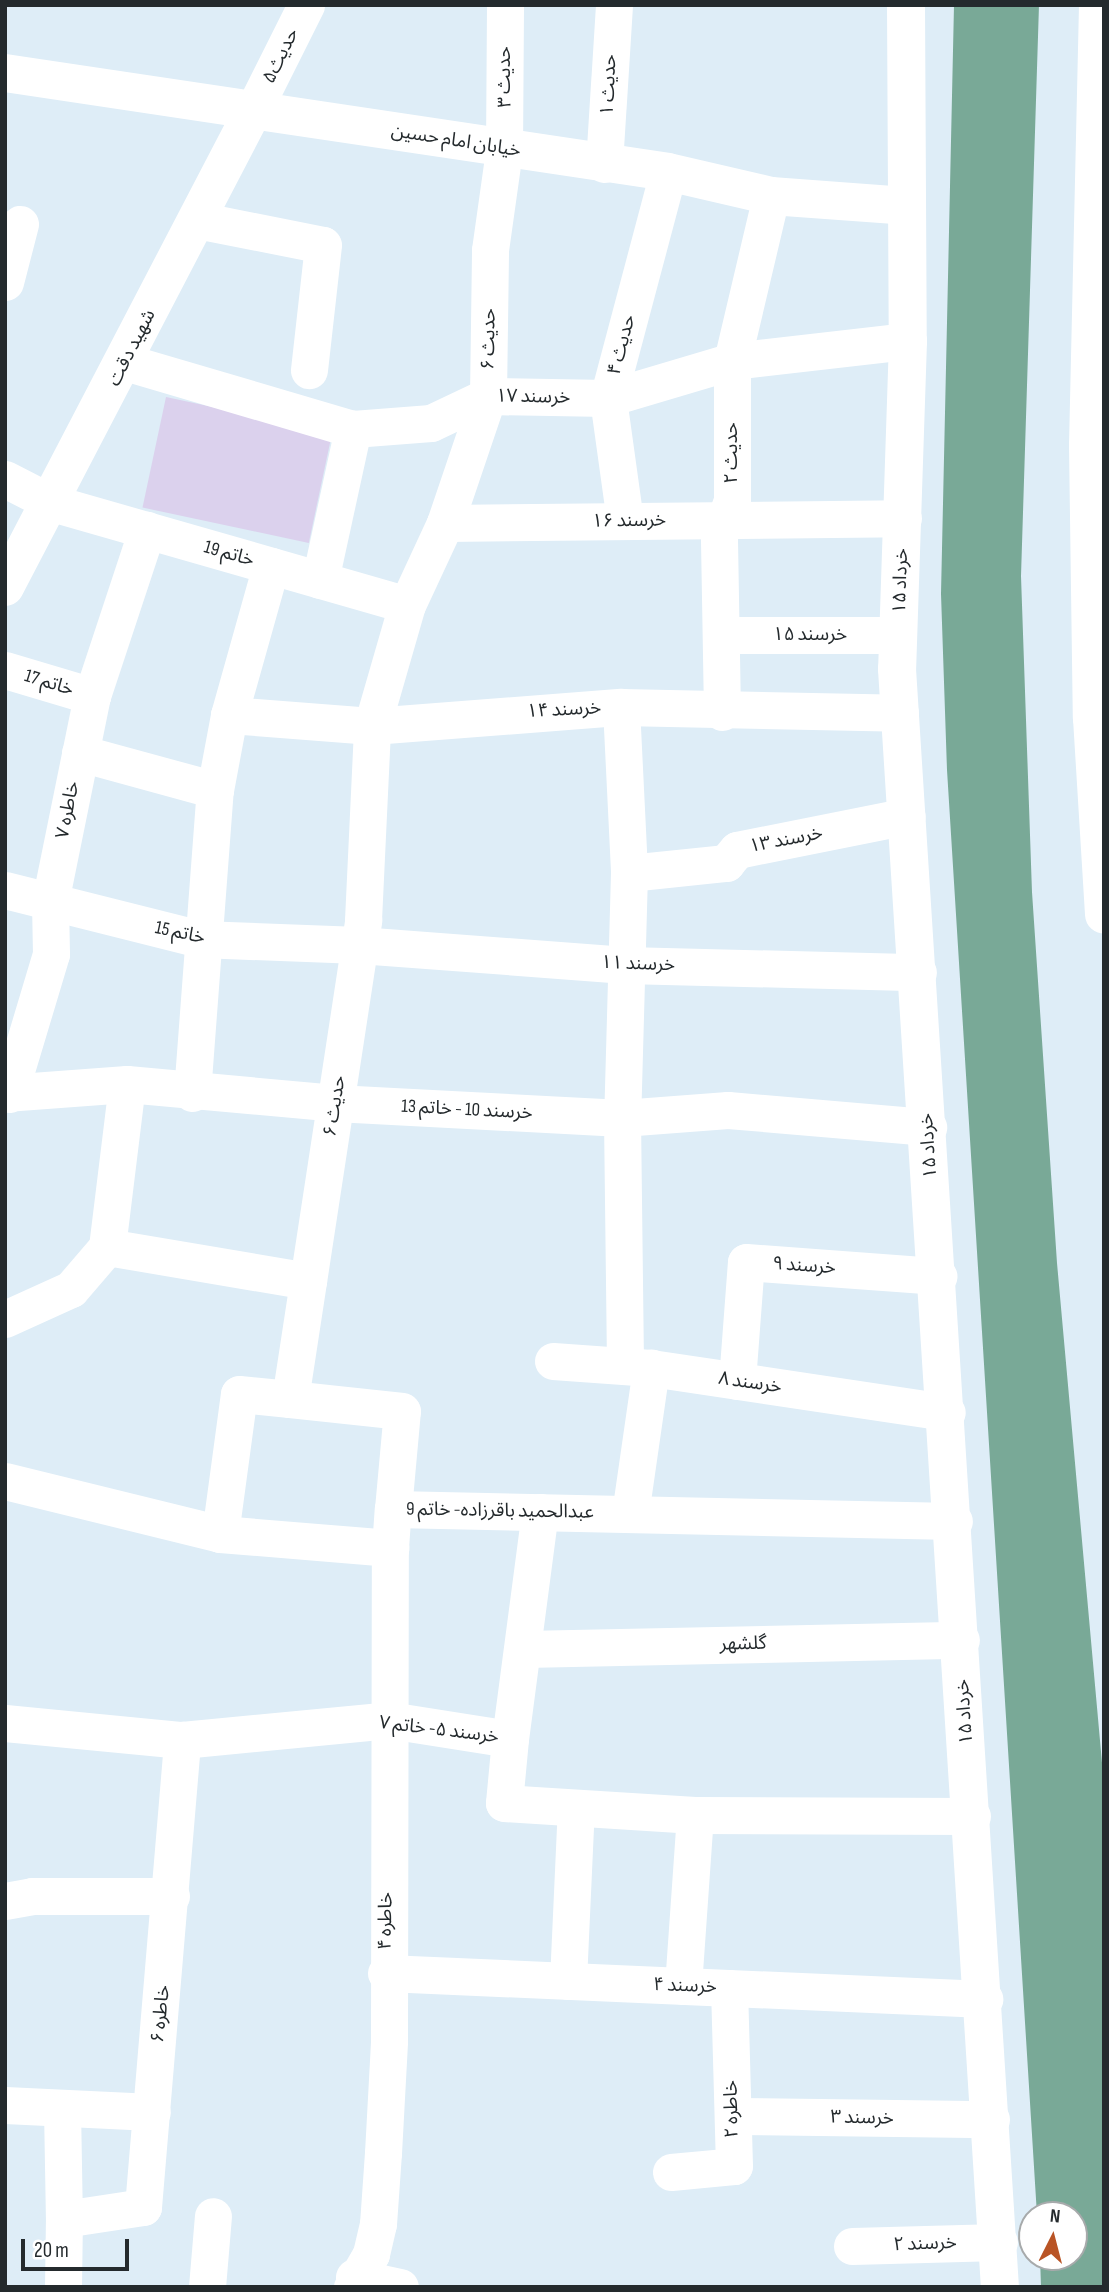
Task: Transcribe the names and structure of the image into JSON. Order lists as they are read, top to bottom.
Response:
{
  "streets": {
    "street": [
      "حدیث۵",
      "حدیث ۳",
      "حدیث ۱",
      "خیابان امام حسین",
      "حدیث ۶",
      "حدیث ۴",
      "شهید دقت",
      "خرسند ۱۷",
      "حدیث ۲",
      "خرسند ۱۶",
      "خاتم 19",
      "۱۵ خرداد",
      "خرسند ۱۵",
      "خاتم 17",
      "خرسند ۱۴",
      "خاطره ۷",
      "خرسند ۱۳",
      "خاتم 15",
      "خرسند ۱۱",
      "خرسند 10 - خاتم 13",
      "خرسند ۹",
      "خرسند ۸",
      "عبدالحمید باقرزاده- خاتم 9",
      "گلشهر",
      "خرسند ۵- خاتم ۷",
      "خاطره ۴",
      "خرسند ۴",
      "خاطره ۶",
      "خاطره ۲",
      "خرسند ۳",
      "خرسند ۲"
    ]
  },
  "crossings": [
    ["حدیث۵", "خیابان امام حسین"],
    ["حدیث۵", "شهید دقت"],
    ["حدیث ۳", "خیابان امام حسین"],
    ["حدیث ۳", "حدیث ۶"],
    ["حدیث ۱", "خیابان امام حسین"],
    ["خیابان امام حسین", "حدیث ۶"],
    ["خیابان امام حسین", "حدیث ۴"],
    ["خیابان امام حسین", "شهید دقت"],
    ["خیابان امام حسین", "حدیث ۲"],
    ["خیابان امام حسین", "۱۵ خرداد"],
    ["حدیث ۶", "خرسند ۱۷"],
    ["حدیث ۶", "خرسند ۱۶"],
    ["حدیث ۶", "خاتم 19"],
    ["حدیث ۶", "خرسند ۱۴"],
    ["حدیث ۶", "خاتم 15"],
    ["حدیث ۶", "خرسند ۱۱"],
    ["حدیث ۶", "خرسند 10 - خاتم 13"],
    ["حدیث ۴", "خرسند ۱۷"],
    ["حدیث ۴", "خرسند ۱۶"],
    ["شهید دقت", "خرسند ۱۷"],
    ["شهید دقت", "خاتم 19"],
    ["خرسند ۱۷", "حدیث ۲"],
    ["خرسند ۱۷", "۱۵ خرداد"],
    ["حدیث ۲", "خرسند ۱۶"],
    ["حدیث ۲", "خرسند ۱۵"],
    ["حدیث ۲", "خرسند ۱۴"],
    ["خرسند ۱۶", "۱۵ خرداد"],
    ["خاتم 19", "خاطره ۷"],
    ["۱۵ خرداد", "خرسند ۱۵"],
    ["۱۵ خرداد", "خرسند ۱۴"],
    ["۱۵ خرداد", "خرسند ۱۳"],
    ["۱۵ خرداد", "خرسند ۱۱"],
    ["۱۵ خرداد", "خرسند 10 - خاتم 13"],
    ["۱۵ خرداد", "خرسند ۹"],
    ["۱۵ خرداد", "خرسند ۸"],
    ["۱۵ خرداد", "عبدالحمید باقرزاده- خاتم 9"],
    ["۱۵ خرداد", "گلشهر"],
    ["۱۵ خرداد", "خرسند ۵- خاتم ۷"],
    ["۱۵ خرداد", "خرسند ۴"],
    ["۱۵ خرداد", "خرسند ۳"],
    ["۱۵ خرداد", "خرسند ۲"],
    ["خاتم 17", "خاطره ۷"],
    ["خاطره ۷", "خاتم 15"],
    ["خاطره ۷", "خرسند 10 - خاتم 13"],
    ["خاتم 15", "خرسند ۱۱"],
    ["خرسند ۹", "خرسند ۸"],
    ["عبدالحمید باقرزاده- خاتم 9", "خاطره ۴"],
    ["خرسند ۵- خاتم ۷", "خاطره ۴"],
    ["خرسند ۵- خاتم ۷", "خاطره ۶"],
    ["خاطره ۴", "خرسند ۴"],
    ["خرسند ۴", "خاطره ۲"],
    ["خاطره ۲", "خرسند ۳"]
  ],
  "scale_bar": "20 m",
  "north": "top"
}
